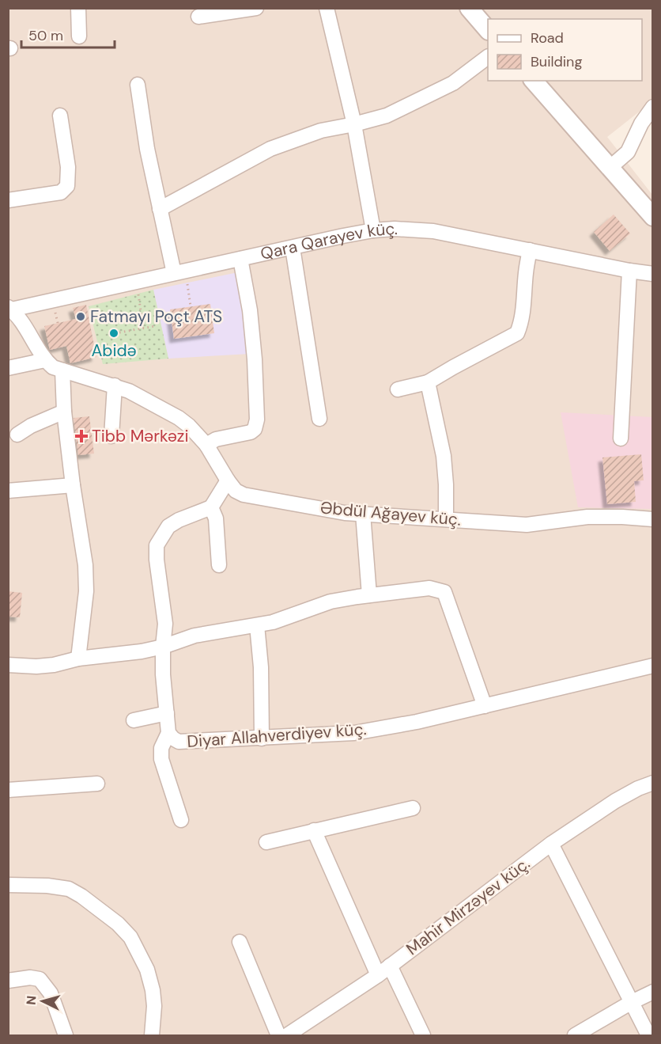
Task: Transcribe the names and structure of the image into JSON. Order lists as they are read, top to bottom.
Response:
{
  "streets": {
    "street": [
      "Qara Qarayev küç.",
      "Əbdül Ağayev küç.",
      "Diyar Allahverdiyev küç.",
      "Mahir Mirzəyev küç."
    ]
  },
  "crossings": [
    ["Qara Qarayev küç.", "Əbdül Ağayev küç."]
  ],
  "places": {
    "other": ["Fatmayı Poçt ATS", "Abidə"],
    "health": ["Tibb Mərkəzi"]
  },
  "legend": ["Road", "Building"],
  "scale_bar": "50 m",
  "north": "left"
}
